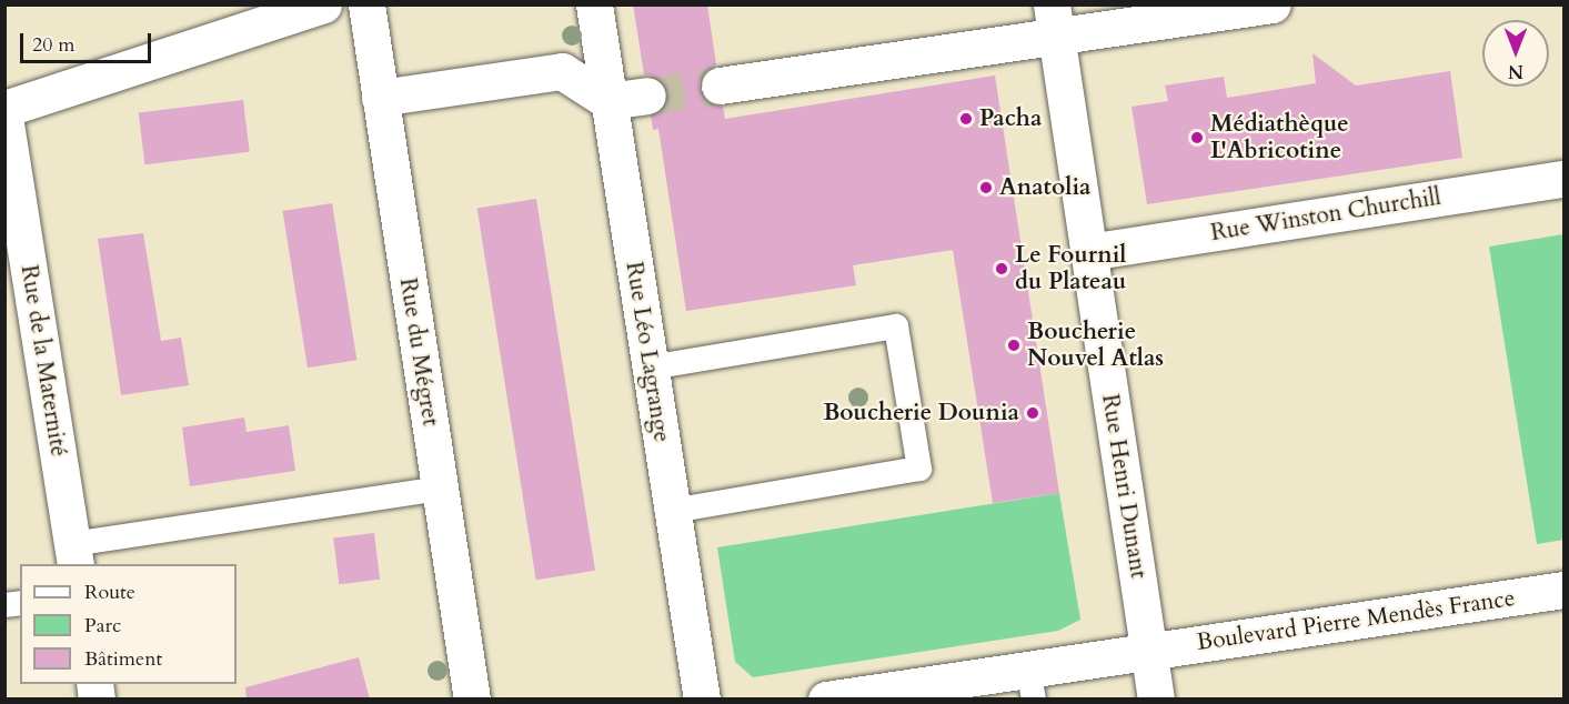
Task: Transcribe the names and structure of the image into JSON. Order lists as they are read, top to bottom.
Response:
{
  "streets": {
    "street": [
      "Rue Winston Churchill",
      "Rue du Mégret",
      "Rue Léo Lagrange",
      "Rue de la Maternité",
      "Rue Henri Dunant",
      "Boulevard Pierre Mendès France"
    ]
  },
  "crossings": [
    ["Rue Winston Churchill", "Rue Henri Dunant"],
    ["Rue Henri Dunant", "Boulevard Pierre Mendès France"]
  ],
  "places": [
    "Pacha",
    "Médiathèque L'Abricotine",
    "Anatolia",
    "Le Fournil du Plateau",
    "Boucherie Nouvel Atlas",
    "Boucherie Dounia"
  ],
  "legend": ["Route", "Parc", "Bâtiment"],
  "scale_bar": "20 m",
  "north": "bottom"
}
